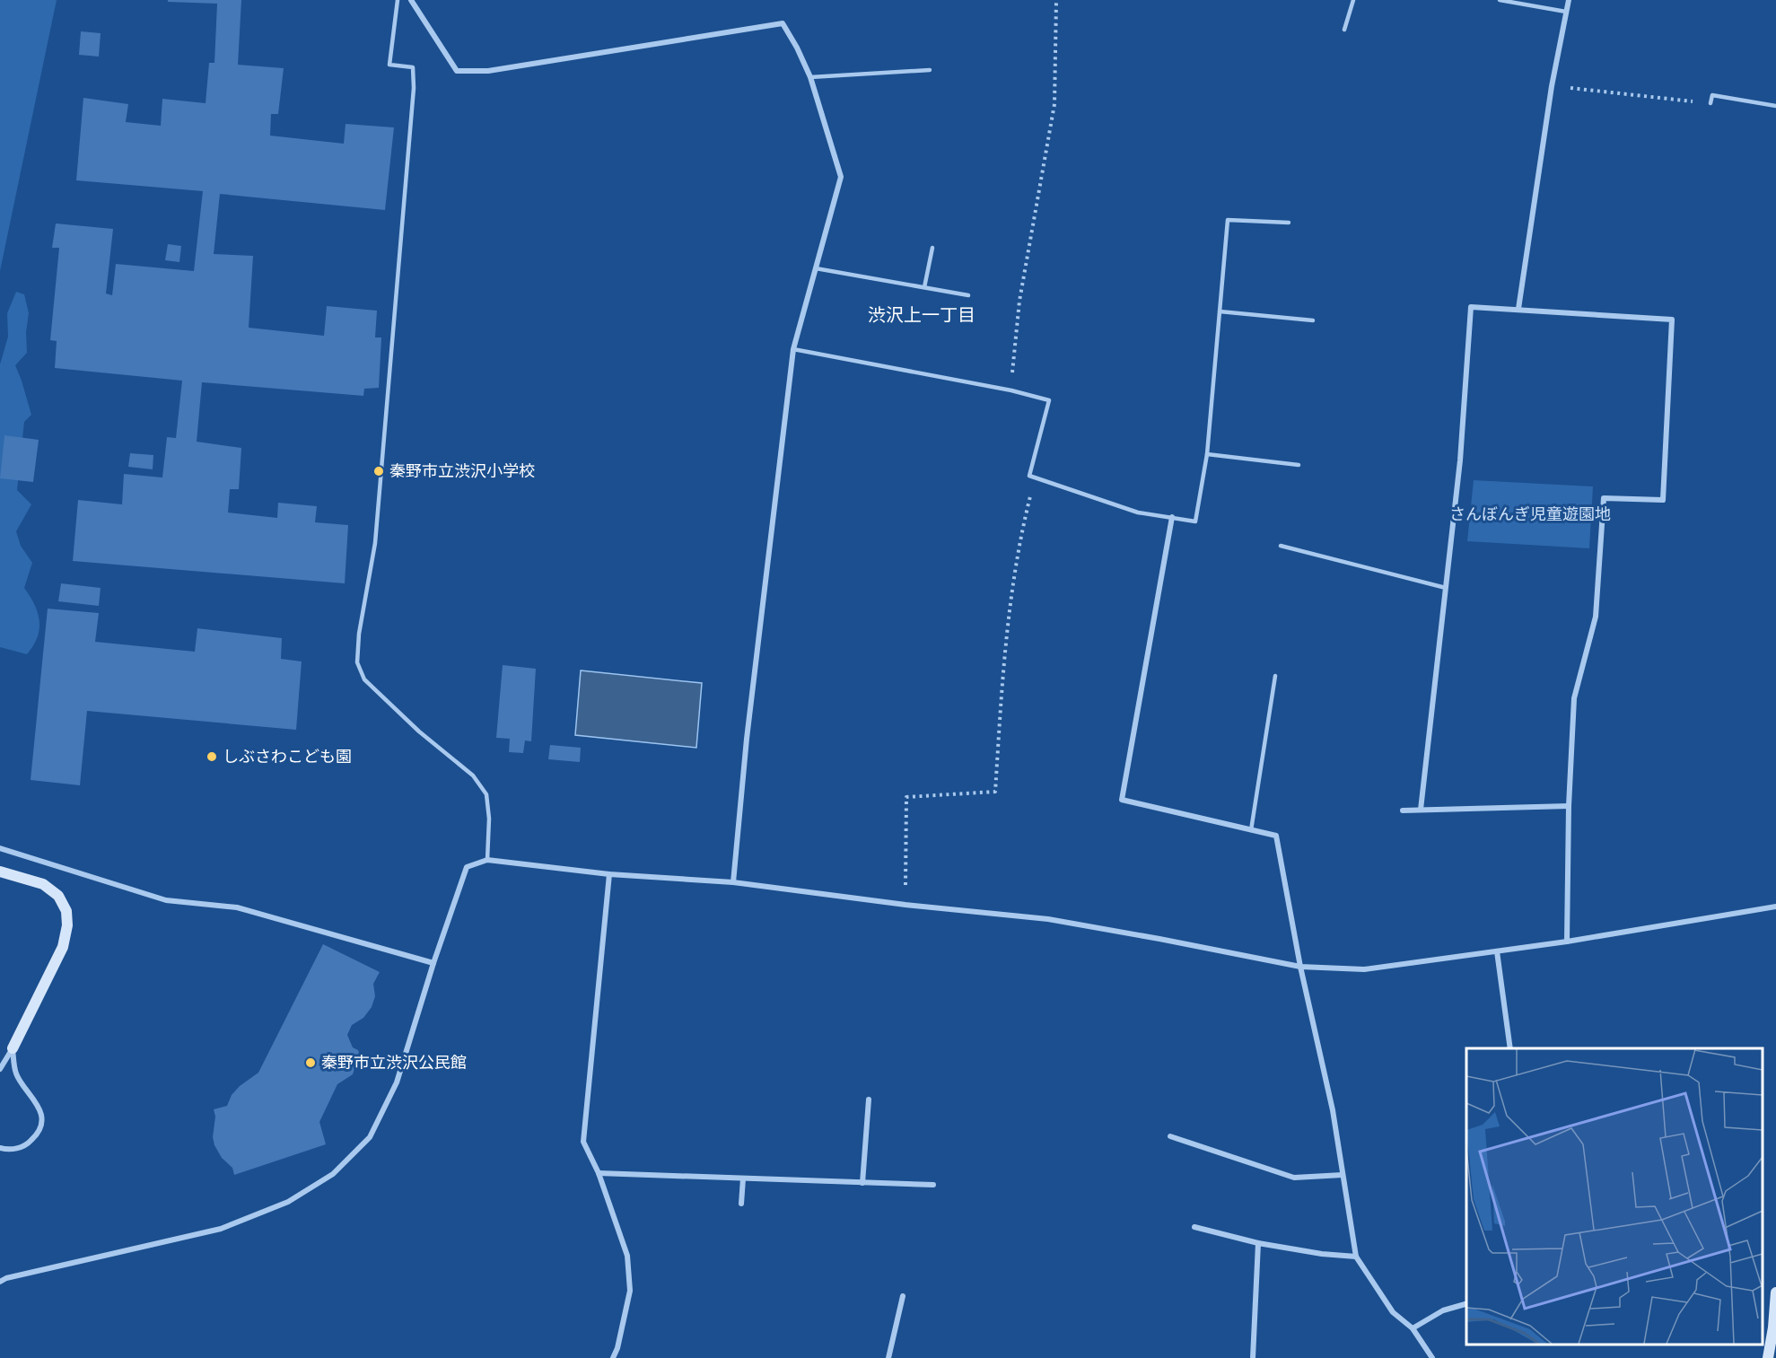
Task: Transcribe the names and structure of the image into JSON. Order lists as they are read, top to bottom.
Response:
{
  "districts": ["渋沢上一丁目"],
  "parks": ["さんぼんぎ児童遊園地"],
  "places": ["秦野市立渋沢小学校", "しぶさわこども園", "秦野市立渋沢公民館"]
}
